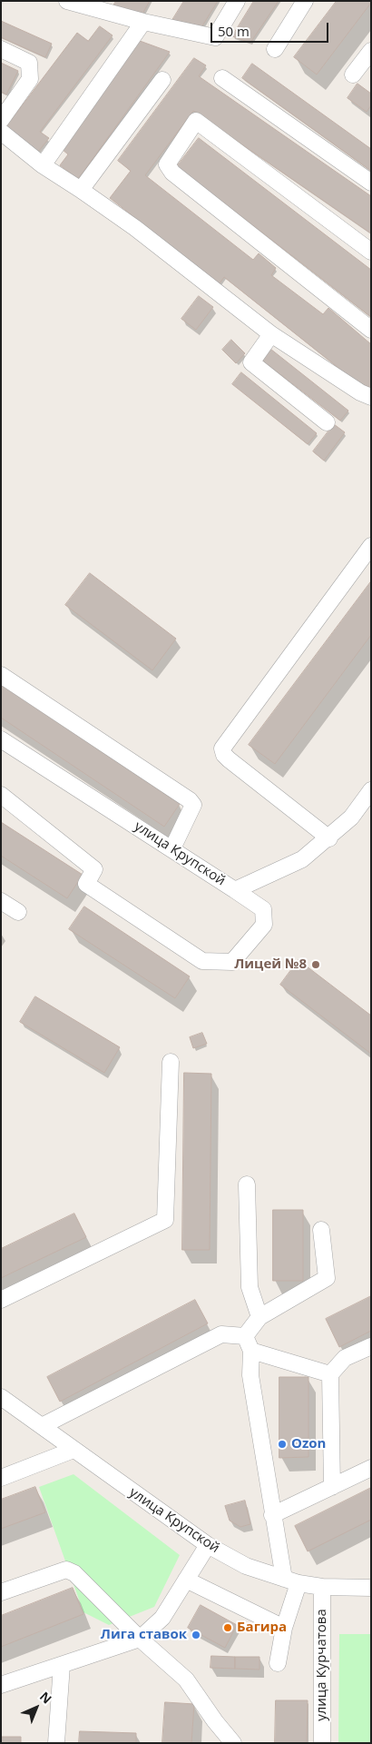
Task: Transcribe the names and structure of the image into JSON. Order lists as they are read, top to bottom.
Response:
{
  "streets": {
    "street": ["улица Крупской", "улица Курчатова"]
  },
  "crossings": [
    ["улица Крупской", "улица Курчатова"]
  ],
  "places": [
    "Лицей №8",
    "Ozon",
    "Багира",
    "Лига ставок"
  ],
  "scale_bar": "50 m",
  "north": "top right"
}
